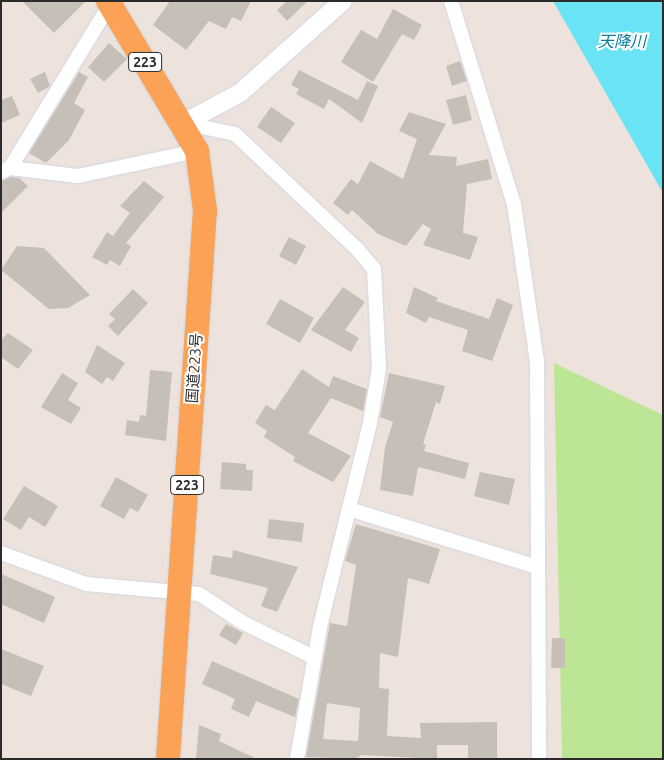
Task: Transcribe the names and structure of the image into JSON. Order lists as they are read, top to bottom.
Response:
{
  "streets": {
    "highway": ["223", "国道223号"]
  },
  "water": ["天降川"]
}
